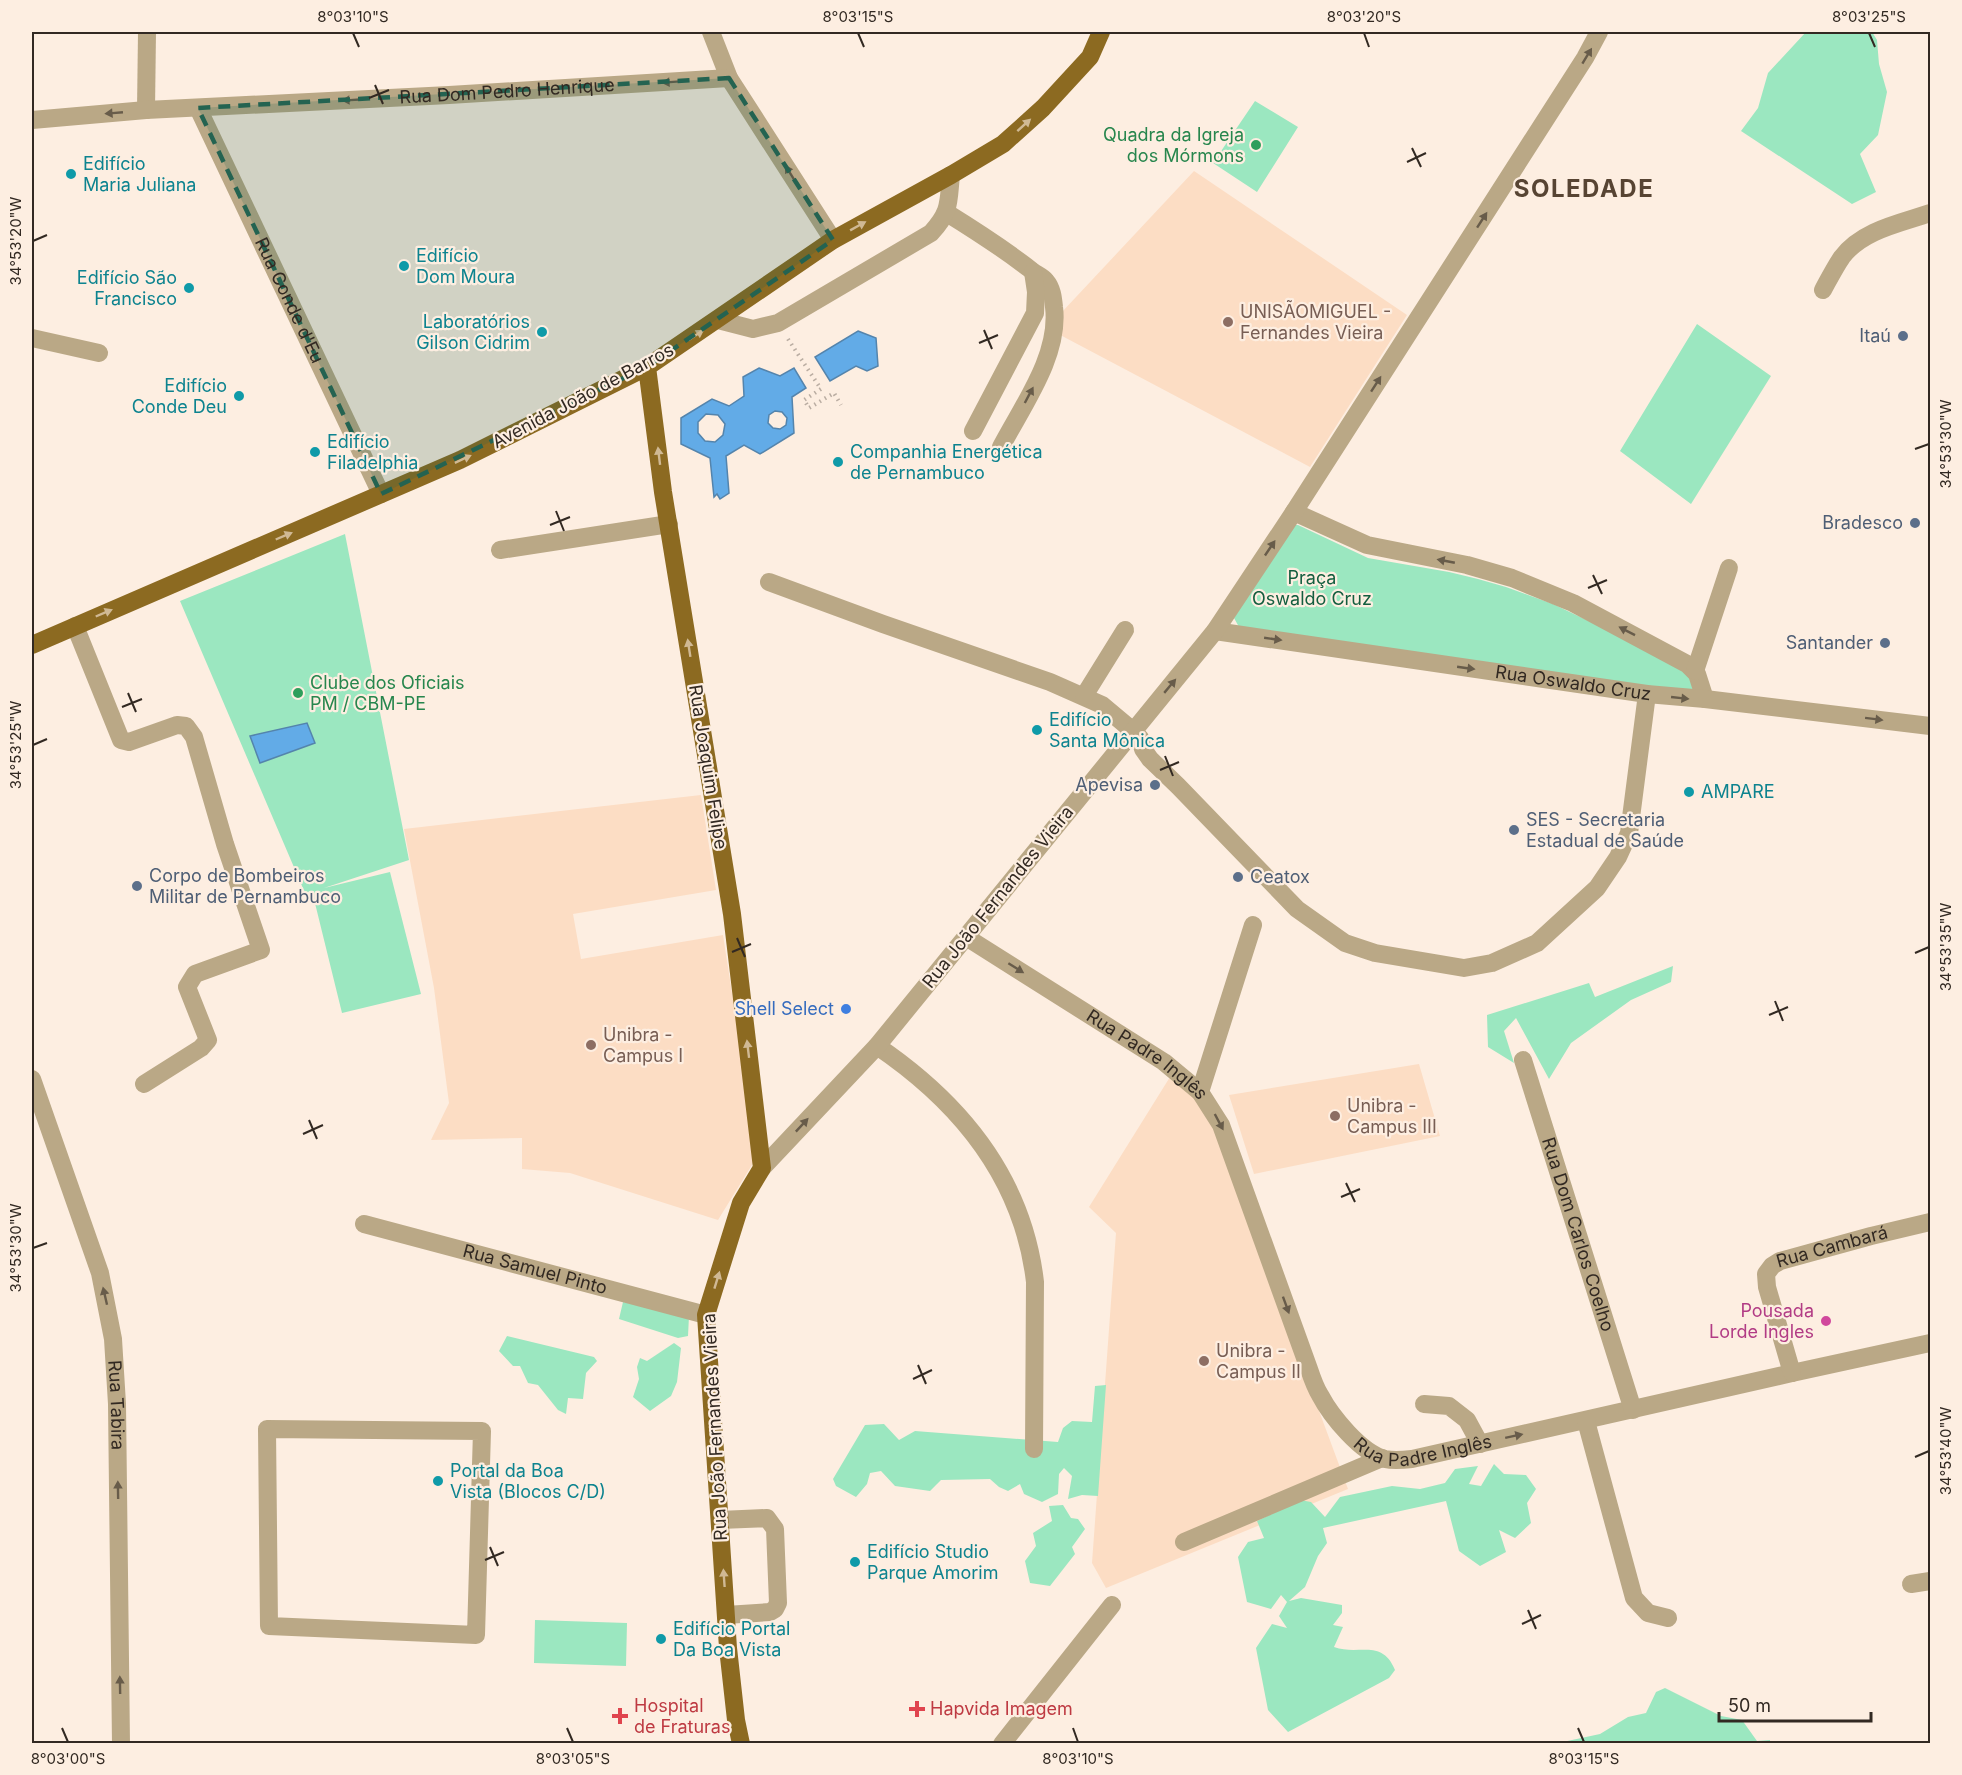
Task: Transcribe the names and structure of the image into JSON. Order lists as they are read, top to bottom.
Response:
{
  "streets": {
    "main road": ["Avenida João de Barros", "Rua Joaquim Felipe", "Rua João Fernandes Vieira"],
    "street": [
      "Rua Dom Pedro Henrique",
      "Rua Conde d'Eu",
      "Rua Oswaldo Cruz",
      "Rua Padre Inglês",
      "Rua Dom Carlos Coelho",
      "Rua Cambará",
      "Rua Samuel Pinto",
      "Rua Tabira"
    ]
  },
  "crossings": [
    ["Rua Dom Pedro Henrique", "Rua Conde d'Eu"],
    ["Rua Conde d'Eu", "Avenida João de Barros"],
    ["Avenida João de Barros", "Rua Joaquim Felipe"],
    ["Rua Oswaldo Cruz", "Rua João Fernandes Vieira"],
    ["Rua Joaquim Felipe", "Rua João Fernandes Vieira"],
    ["Rua João Fernandes Vieira", "Rua Padre Inglês"],
    ["Rua João Fernandes Vieira", "Rua Samuel Pinto"],
    ["Rua Padre Inglês", "Rua Dom Carlos Coelho"],
    ["Rua Padre Inglês", "Rua Cambará"]
  ],
  "one_way": [
    "Rua Dom Pedro Henrique",
    "Avenida João de Barros",
    "Rua Joaquim Felipe",
    "Rua João Fernandes Vieira",
    "Rua Padre Inglês",
    "Rua Tabira"
  ],
  "districts": ["SOLEDADE"],
  "parks": ["Praça Oswaldo Cruz"],
  "places": {
    "other": [
      "Quadra da Igreja dos Mórmons",
      "Edifício Maria Juliana",
      "Edifício Dom Moura",
      "Edifício São Francisco",
      "UNISÃOMIGUEL - Fernandes Vieira",
      "Laboratórios Gilson Cidrim",
      "Itaú",
      "Edifício Conde Deu",
      "Edifício Filadelphia",
      "Companhia Energética de Pernambuco",
      "Bradesco",
      "Santander",
      "Clube dos Oficiais PM / CBM-PE",
      "Edifício Santa Mônica",
      "Apevisa",
      "AMPARE",
      "SES - Secretaria Estadual de Saúde",
      "Ceatox",
      "Corpo de Bombeiros Militar de Pernambuco",
      "Shell Select",
      "Unibra - Campus I",
      "Unibra - Campus III",
      "Pousada Lorde Ingles",
      "Unibra - Campus II",
      "Portal da Boa Vista (Blocos C/D)",
      "Edifício Studio Parque Amorim",
      "Edifício Portal Da Boa Vista"
    ],
    "health": ["Hapvida Imagem", "Hospital de Fraturas"]
  },
  "scale_bar": "50 m",
  "coordinates": [
    "8°03'10\"S",
    "8°03'15\"S",
    "8°03'20\"S",
    "8°03'25\"S",
    "34°53'20\"W",
    "34°53'30\"W",
    "34°53'25\"W",
    "34°53'35\"W",
    "34°53'40\"W",
    "8°03'00\"S",
    "8°03'05\"S"
  ]
}
